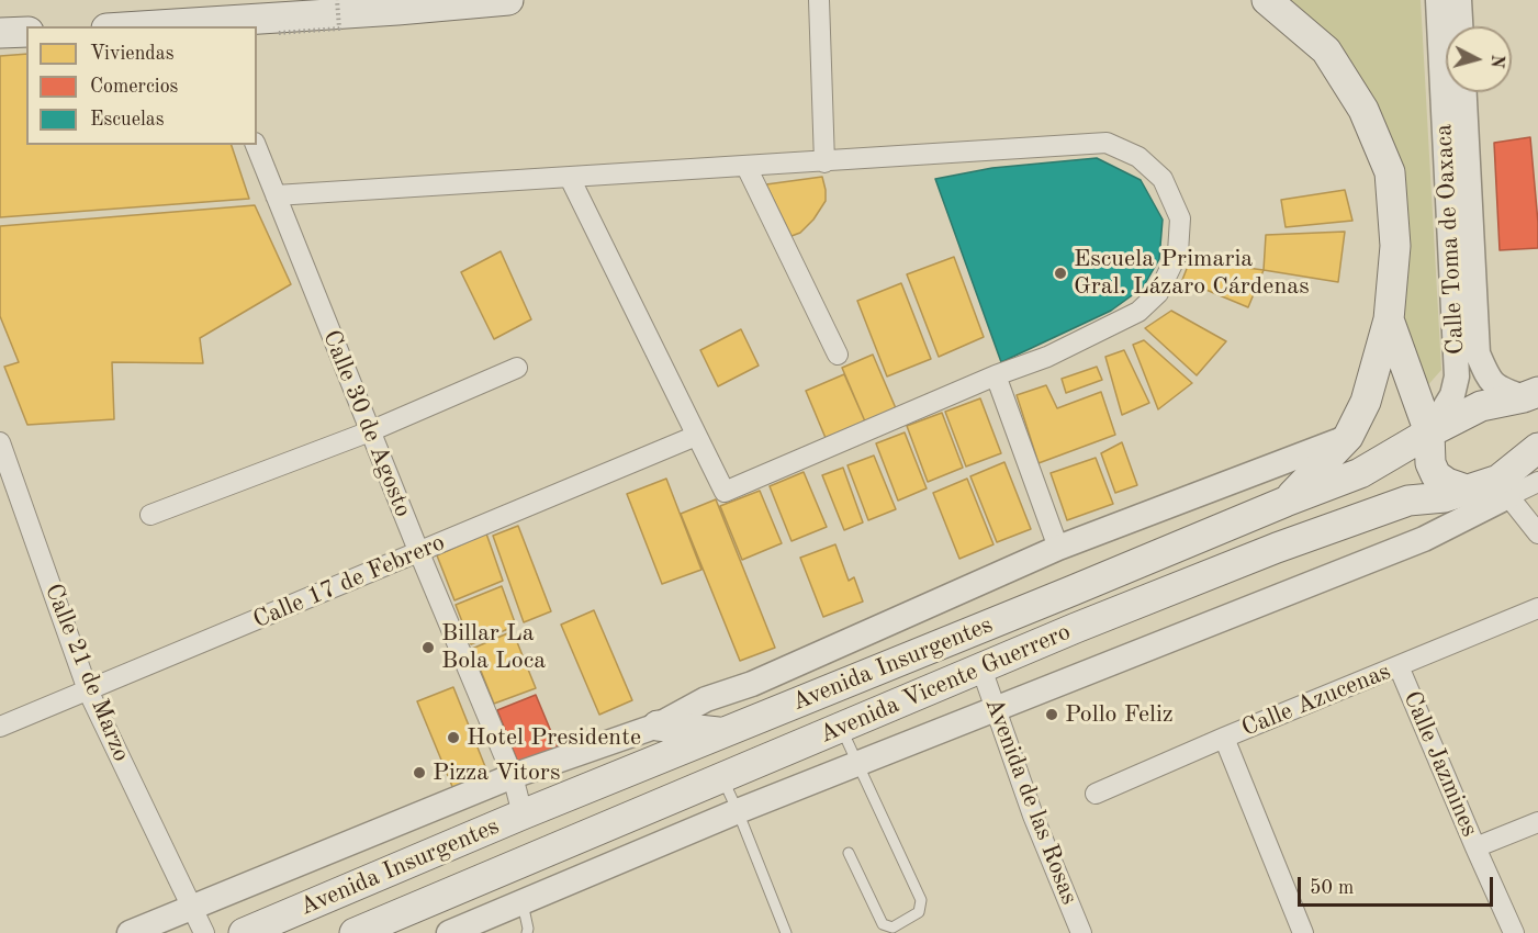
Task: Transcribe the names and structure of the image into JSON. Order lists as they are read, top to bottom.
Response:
{
  "streets": {
    "main road": ["Avenida Insurgentes", "Avenida Vicente Guerrero"],
    "street": [
      "Calle Toma de Oaxaca",
      "Calle 30 de Agosto",
      "Calle 17 de Febrero",
      "Calle 21 de Marzo",
      "Calle Azucenas",
      "Calle Jazmines",
      "Avenida de las Rosas"
    ]
  },
  "crossings": [
    ["Calle Toma de Oaxaca", "Avenida Insurgentes"],
    ["Calle 30 de Agosto", "Calle 17 de Febrero"],
    ["Calle 30 de Agosto", "Avenida Insurgentes"],
    ["Calle 17 de Febrero", "Calle 21 de Marzo"],
    ["Avenida Vicente Guerrero", "Avenida de las Rosas"],
    ["Calle Azucenas", "Calle Jazmines"]
  ],
  "places": [
    "Escuela Primaria Gral. Lázaro Cárdenas",
    "Billar La Bola Loca",
    "Pollo Feliz",
    "Hotel Presidente",
    "Pizza Vitors"
  ],
  "legend": ["Viviendas", "Comercios", "Escuelas"],
  "scale_bar": "50 m",
  "north": "right"
}
